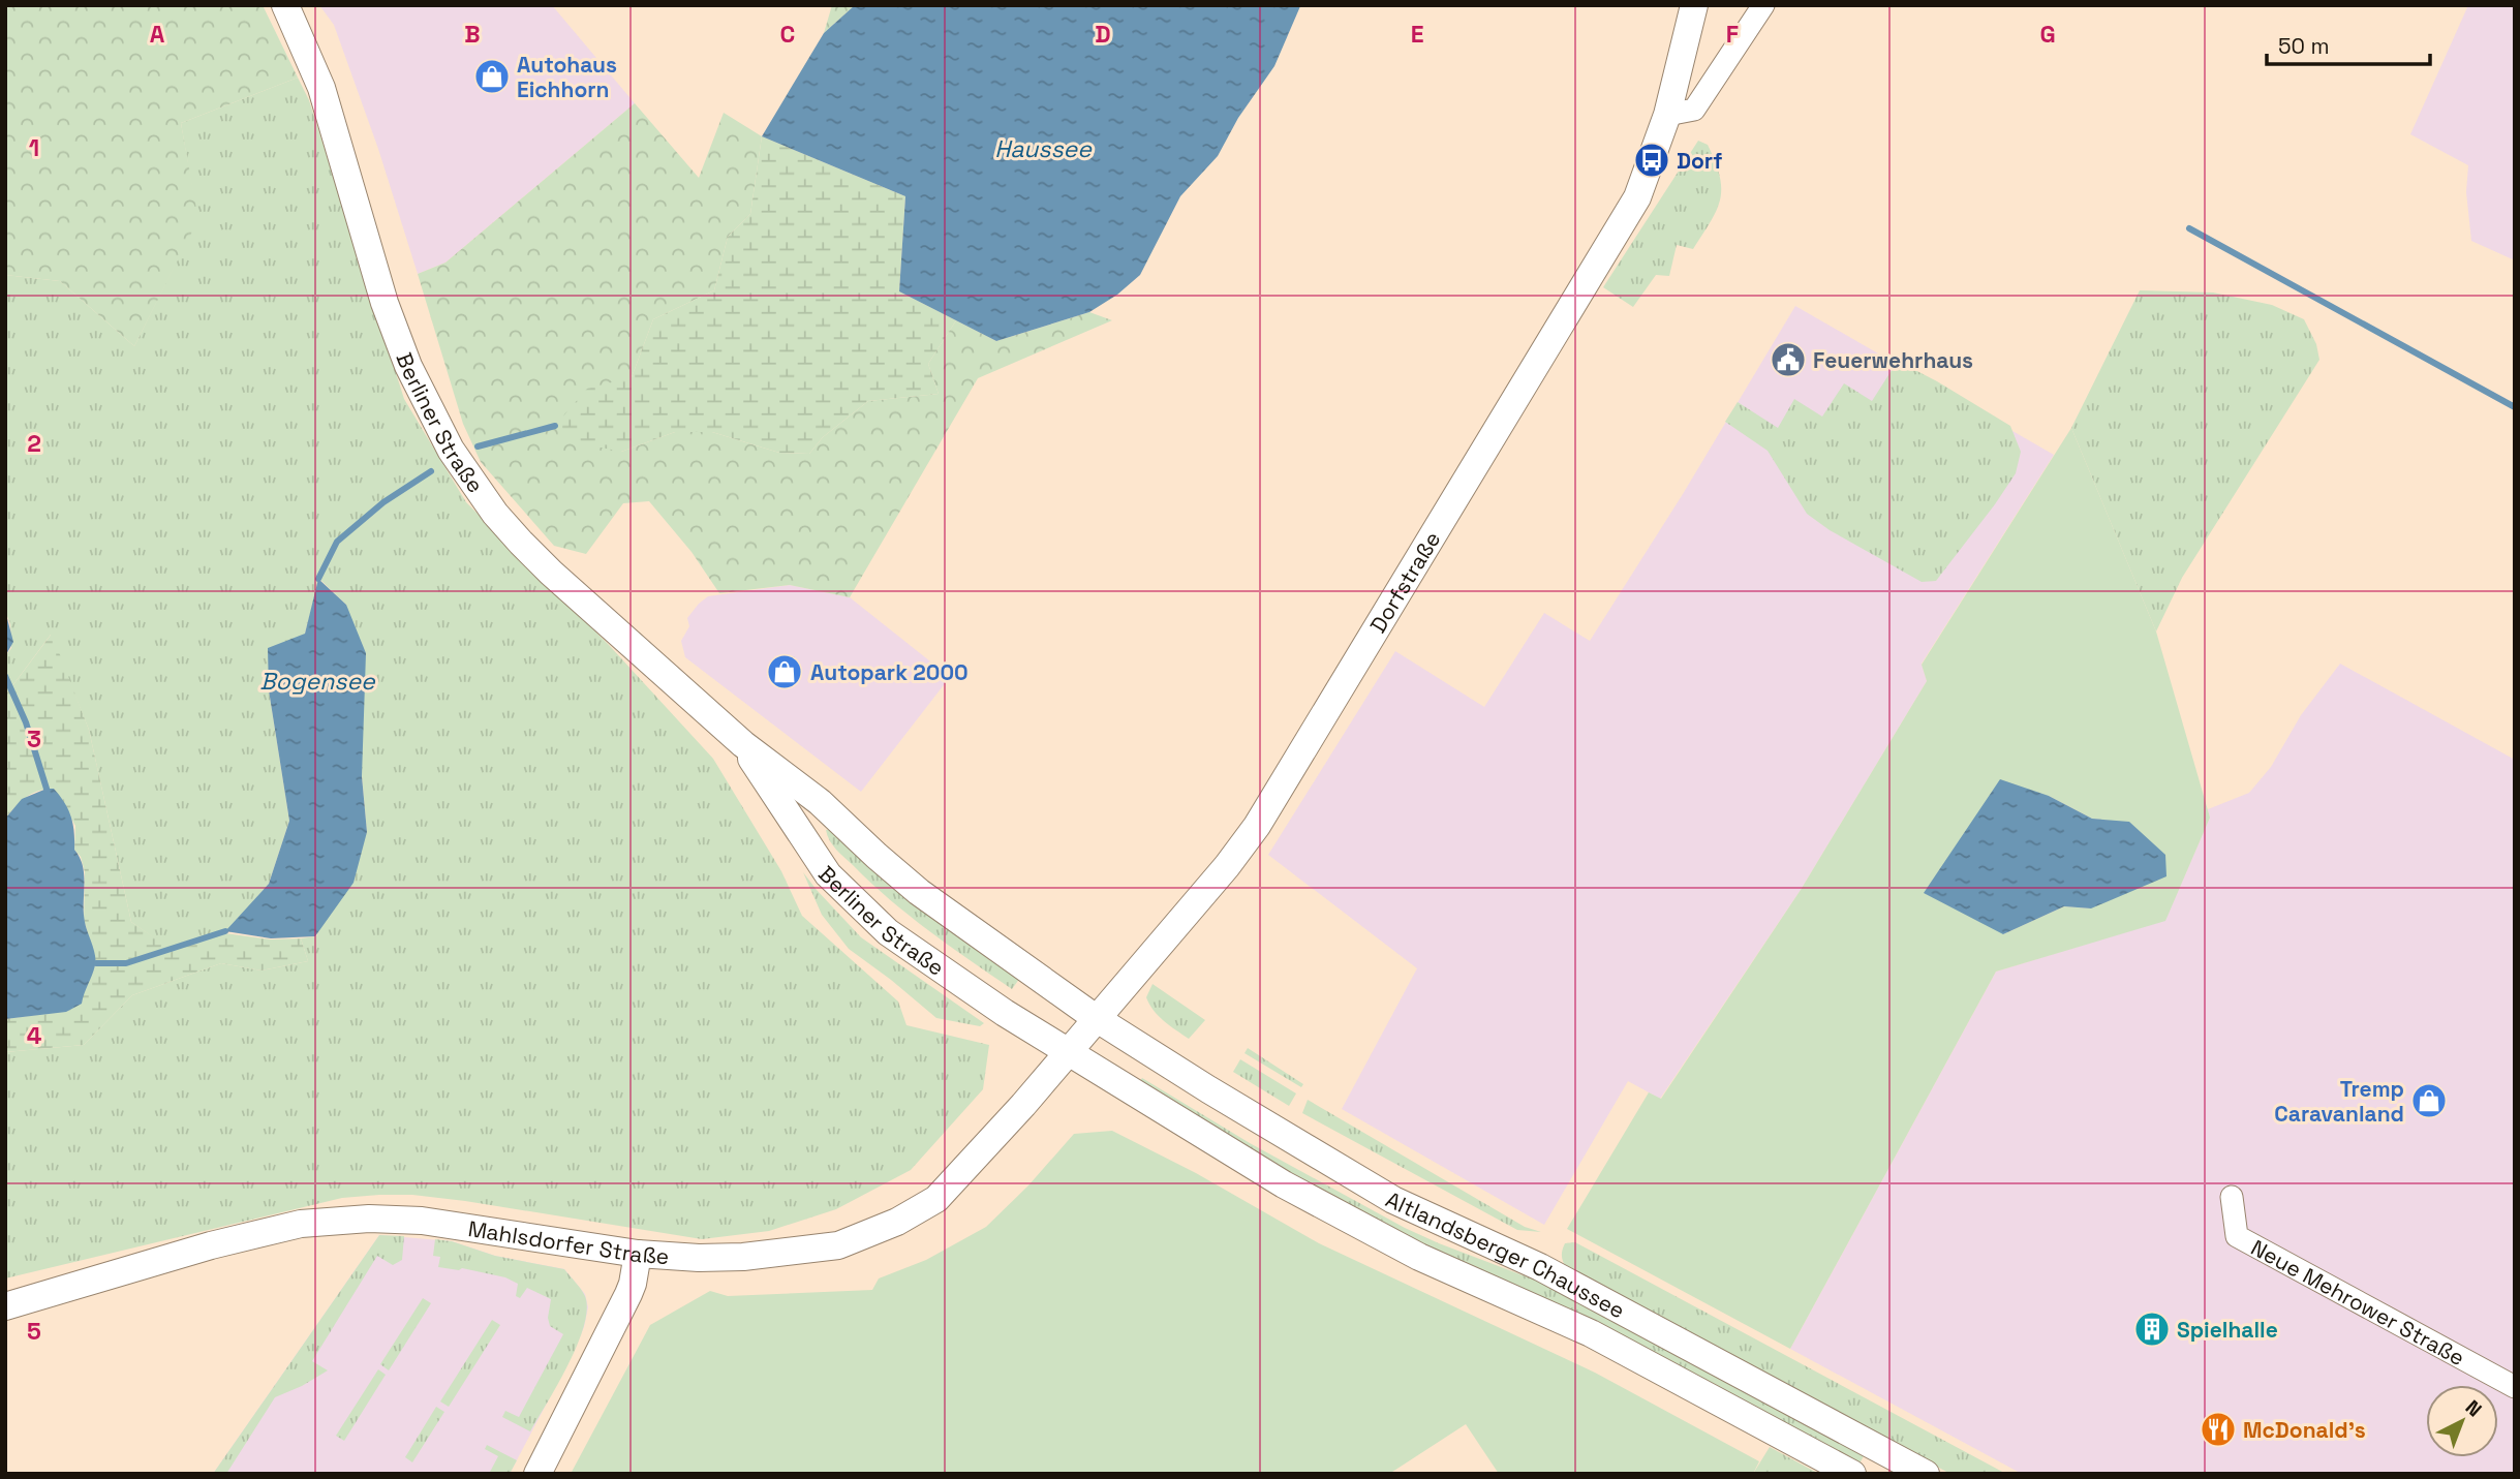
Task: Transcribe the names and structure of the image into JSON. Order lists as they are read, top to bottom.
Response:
{
  "streets": {
    "main road": [
      "Berliner Straße",
      "Dorfstraße",
      "Mahlsdorfer Straße",
      "Altlandsberger Chaussee"
    ],
    "street": ["Neue Mehrower Straße"]
  },
  "crossings": [
    ["Berliner Straße", "Dorfstraße"],
    ["Berliner Straße", "Mahlsdorfer Straße"],
    ["Berliner Straße", "Altlandsberger Chaussee"],
    ["Dorfstraße", "Mahlsdorfer Straße"],
    ["Dorfstraße", "Altlandsberger Chaussee"],
    ["Mahlsdorfer Straße", "Altlandsberger Chaussee"]
  ],
  "water": ["Haussee", "Bogensee"],
  "places": {
    "shop": ["Autohaus Eichhorn", "Autopark 2000", "Tremp Caravanland"],
    "bus stop": ["Dorf"],
    "public building": ["Feuerwehrhaus"],
    "building": ["Spielhalle"],
    "restaurant": ["McDonald's"]
  },
  "scale_bar": "50 m",
  "north": "top right",
  "grid": {
    "columns": [
      "A",
      "B",
      "C",
      "D",
      "E",
      "F",
      "G"
    ],
    "rows": [
      "1",
      "2",
      "3",
      "4",
      "5"
    ]
  }
}
